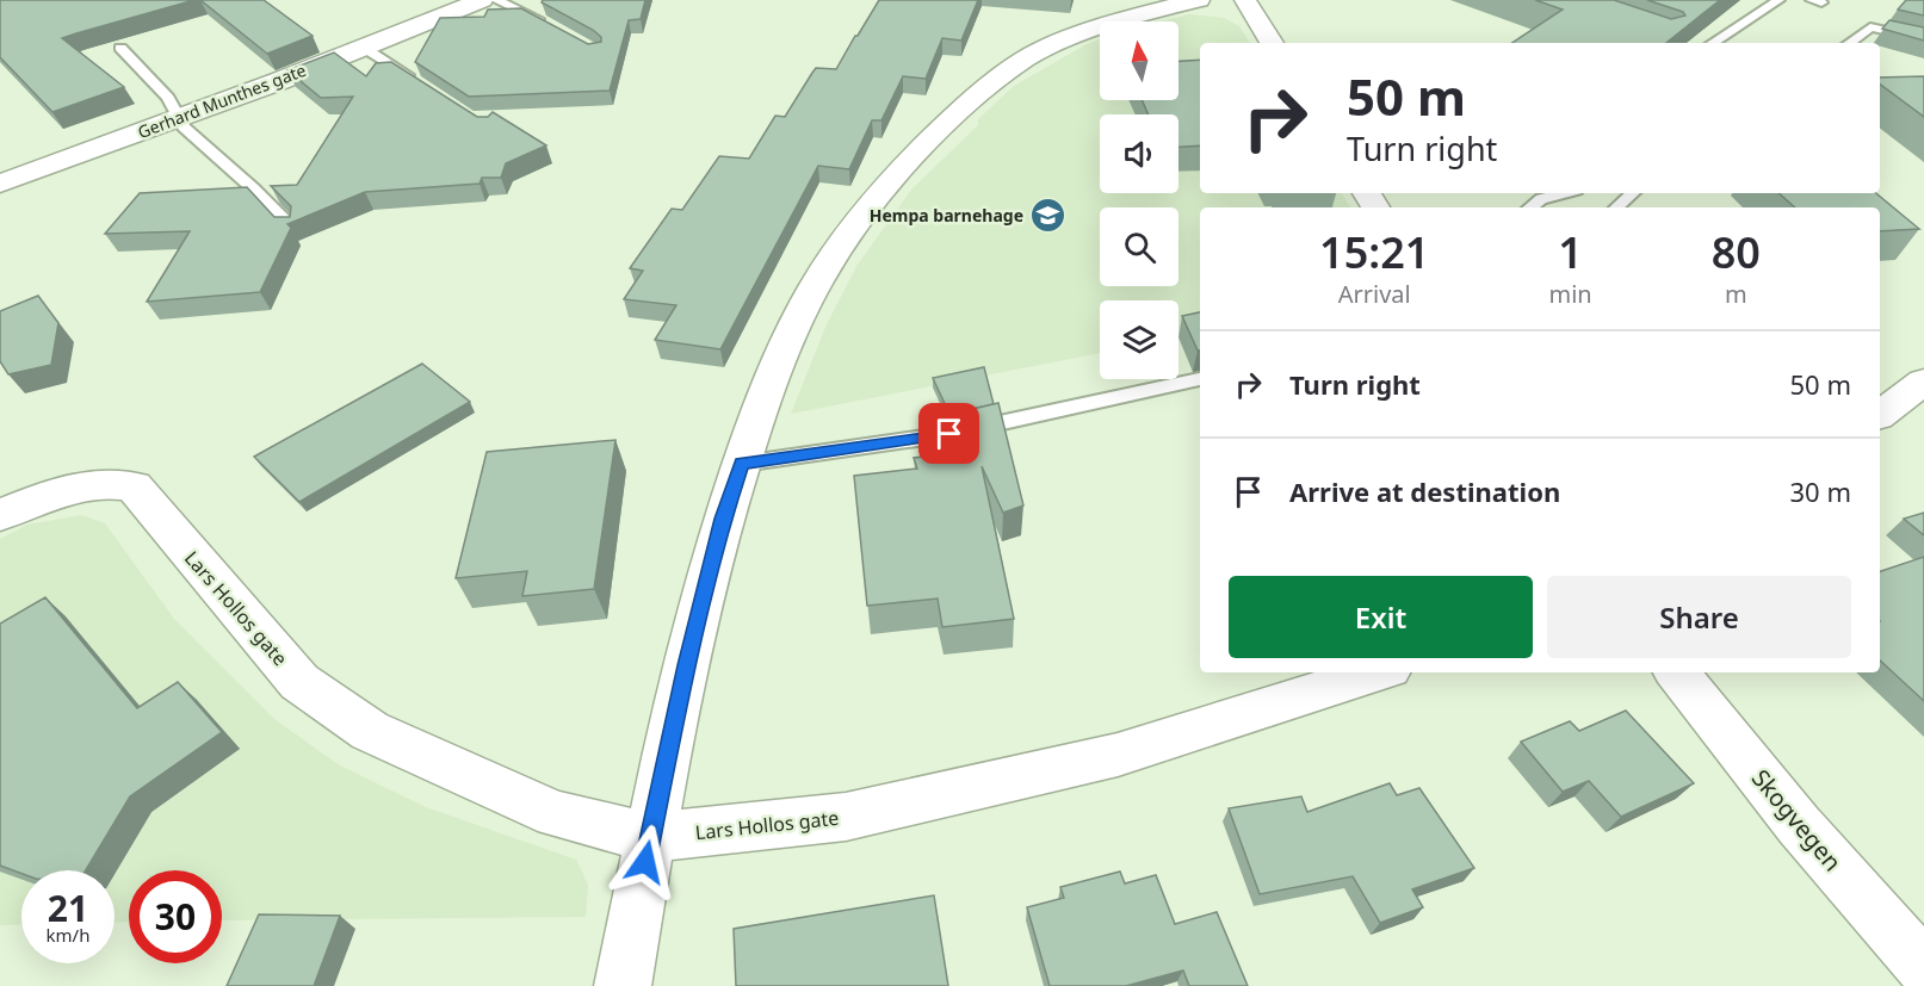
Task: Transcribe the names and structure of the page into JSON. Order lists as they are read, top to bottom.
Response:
{
  "streets": {
    "street": ["Gerhard Munthes gate", "Lars Hollos gate", "Skogvegen"]
  },
  "places": {
    "school or university": ["Hempa barnehage"]
  },
  "north": "top",
  "page": {
    "turn": ["50 m", "Turn right"],
    "eta": [
      "15:21",
      "Arrival",
      "1",
      "min",
      "80",
      "m"
    ],
    "list": [
      {
        "name": "Turn right",
        "value": "50 m"
      },
      {
        "name": "Arrive at destination",
        "value": "30 m"
      }
    ],
    "buttons": ["Exit", "Share"],
    "speed": "21 km/h",
    "limit": "30"
  }
}
